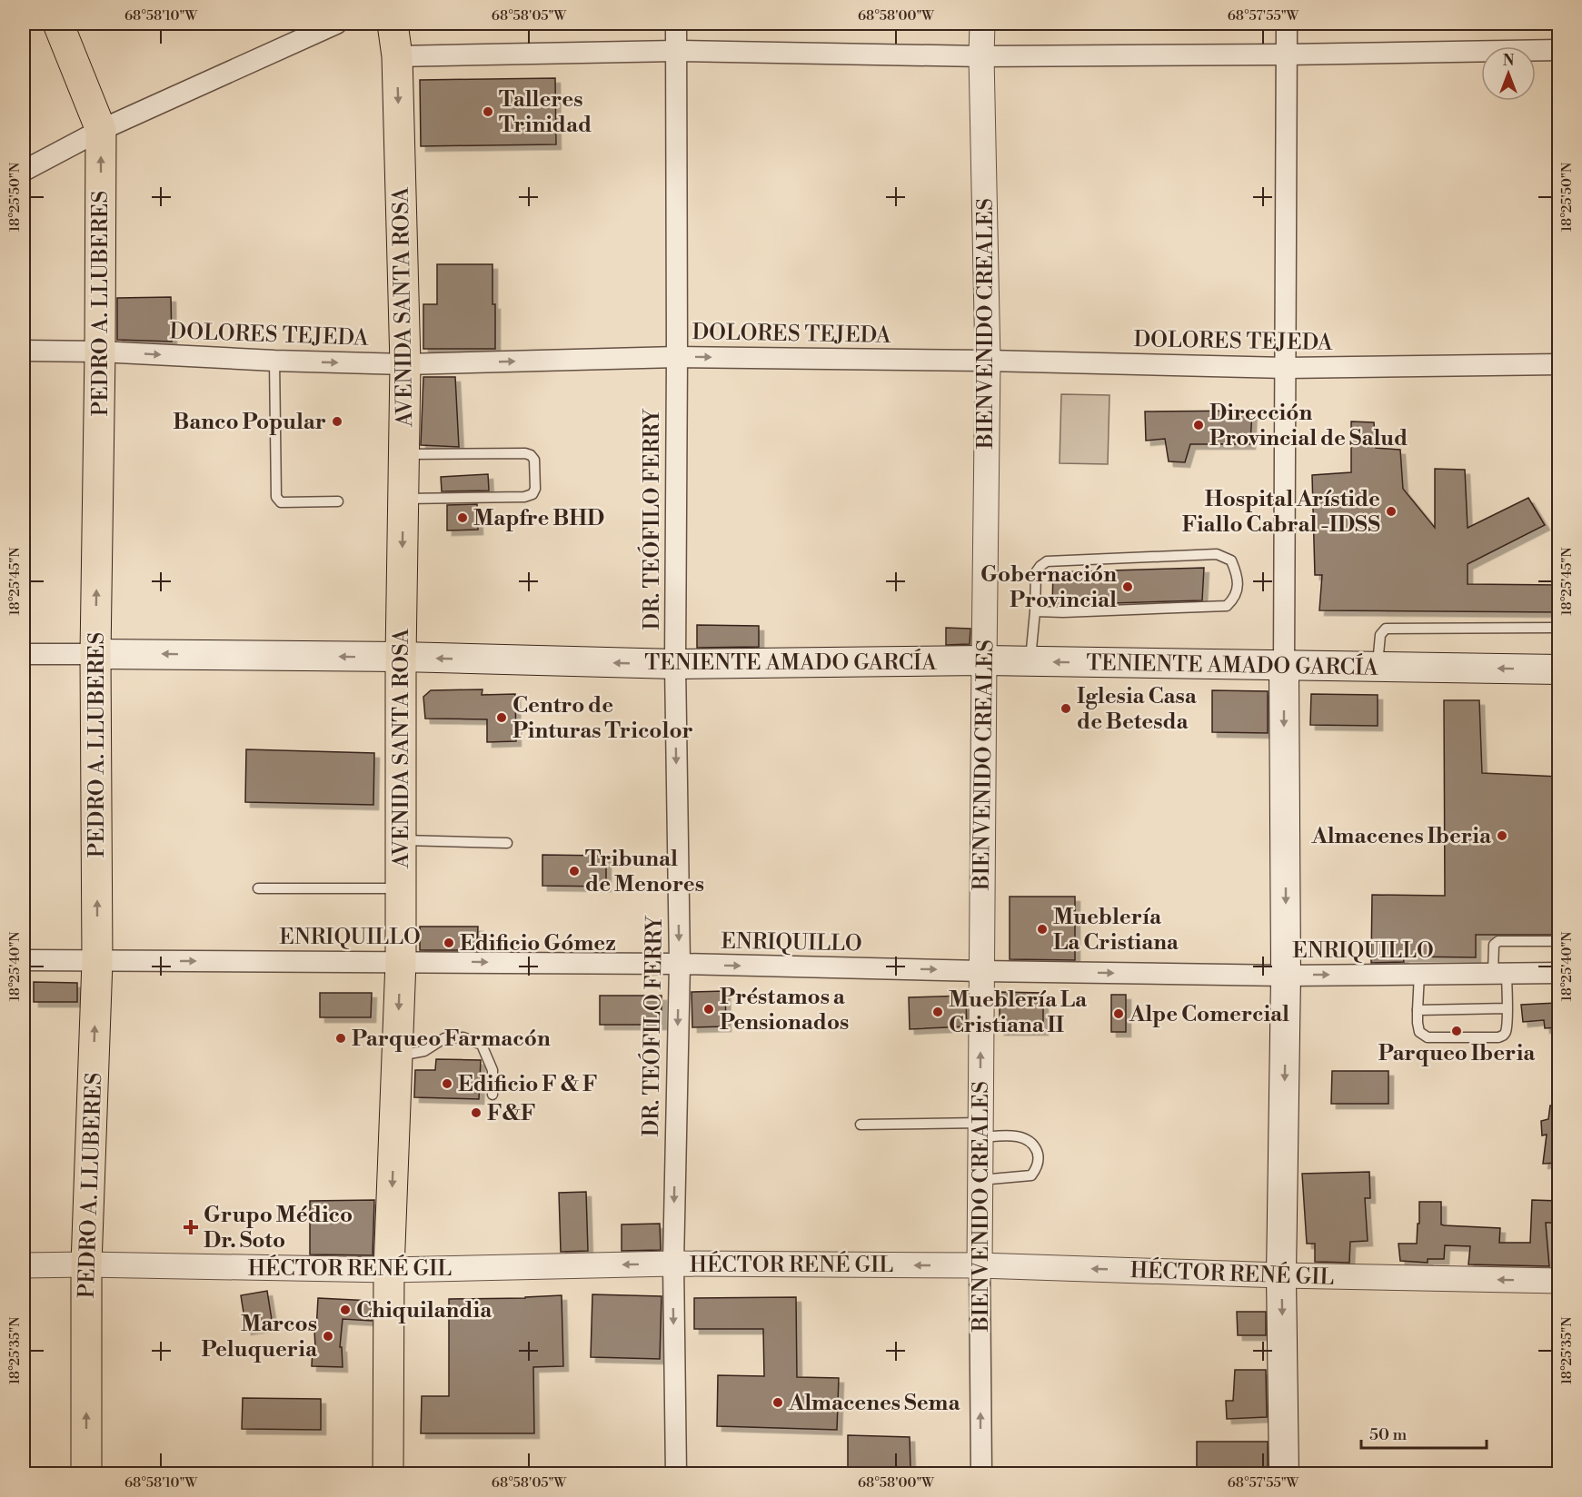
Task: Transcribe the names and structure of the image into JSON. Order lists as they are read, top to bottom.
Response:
{
  "streets": {
    "main road": ["PEDRO A. LLUBERES", "AVENIDA SANTA ROSA", "TENIENTE AMADO GARCÍA"],
    "street": [
      "BIENVENIDO CREALES",
      "DOLORES TEJEDA",
      "DR. TEÓFILO FERRY",
      "ENRIQUILLO",
      "HÉCTOR RENÉ GIL"
    ]
  },
  "crossings": [
    ["PEDRO A. LLUBERES", "DOLORES TEJEDA"],
    ["PEDRO A. LLUBERES", "TENIENTE AMADO GARCÍA"],
    ["PEDRO A. LLUBERES", "ENRIQUILLO"],
    ["PEDRO A. LLUBERES", "HÉCTOR RENÉ GIL"],
    ["AVENIDA SANTA ROSA", "DOLORES TEJEDA"],
    ["AVENIDA SANTA ROSA", "TENIENTE AMADO GARCÍA"],
    ["AVENIDA SANTA ROSA", "ENRIQUILLO"],
    ["AVENIDA SANTA ROSA", "HÉCTOR RENÉ GIL"],
    ["BIENVENIDO CREALES", "DOLORES TEJEDA"],
    ["BIENVENIDO CREALES", "TENIENTE AMADO GARCÍA"],
    ["BIENVENIDO CREALES", "ENRIQUILLO"],
    ["BIENVENIDO CREALES", "HÉCTOR RENÉ GIL"],
    ["DOLORES TEJEDA", "DR. TEÓFILO FERRY"],
    ["DR. TEÓFILO FERRY", "TENIENTE AMADO GARCÍA"],
    ["DR. TEÓFILO FERRY", "ENRIQUILLO"],
    ["DR. TEÓFILO FERRY", "HÉCTOR RENÉ GIL"]
  ],
  "one_way": [
    "PEDRO A. LLUBERES",
    "AVENIDA SANTA ROSA",
    "DOLORES TEJEDA",
    "DR. TEÓFILO FERRY",
    "TENIENTE AMADO GARCÍA",
    "ENRIQUILLO",
    "HÉCTOR RENÉ GIL"
  ],
  "places": {
    "other": [
      "Talleres Trinidad",
      "Banco Popular",
      "Dirección Provincial de Salud",
      "Hospital Arístide Fiallo Cabral -IDSS",
      "Mapfre BHD",
      "Gobernación Provincial",
      "Iglesia Casa de Betesda",
      "Centro de Pinturas Tricolor",
      "Almacenes Iberia",
      "Tribunal de Menores",
      "Mueblería La Cristiana",
      "Edificio Gómez",
      "Préstamos a Pensionados",
      "Mueblería La Cristiana II",
      "Alpe Comercial",
      "Parqueo Iberia",
      "Parqueo Farmacón",
      "Edificio F & F",
      "F&F",
      "Chiquilandia",
      "Marcos Peluqueria",
      "Almacenes Sema"
    ],
    "health": ["Grupo Médico Dr. Soto"]
  },
  "scale_bar": "50 m",
  "north": "top",
  "coordinates": [
    "68°58'10\"W",
    "68°58'05\"W",
    "68°58'00\"W",
    "68°57'55\"W",
    "18°25'50\"N",
    "18°25'45\"N",
    "18°25'40\"N",
    "18°25'35\"N"
  ]
}
